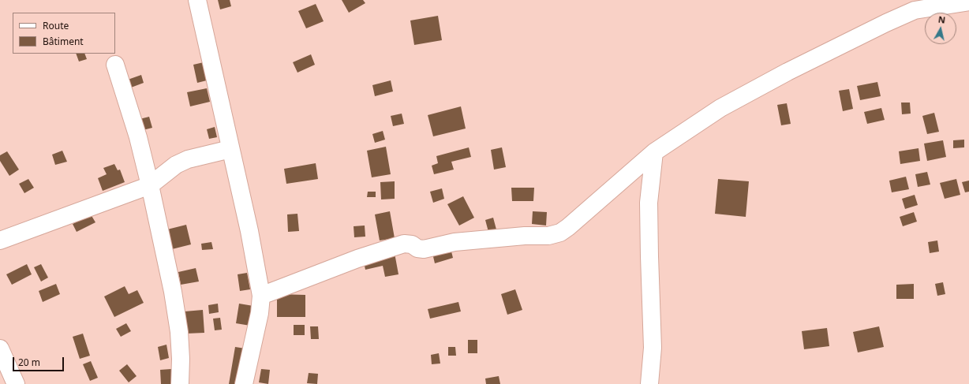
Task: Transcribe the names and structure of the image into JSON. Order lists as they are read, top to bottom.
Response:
{
  "legend": ["Route", "Bâtiment"],
  "scale_bar": "20 m",
  "north": "top"
}
